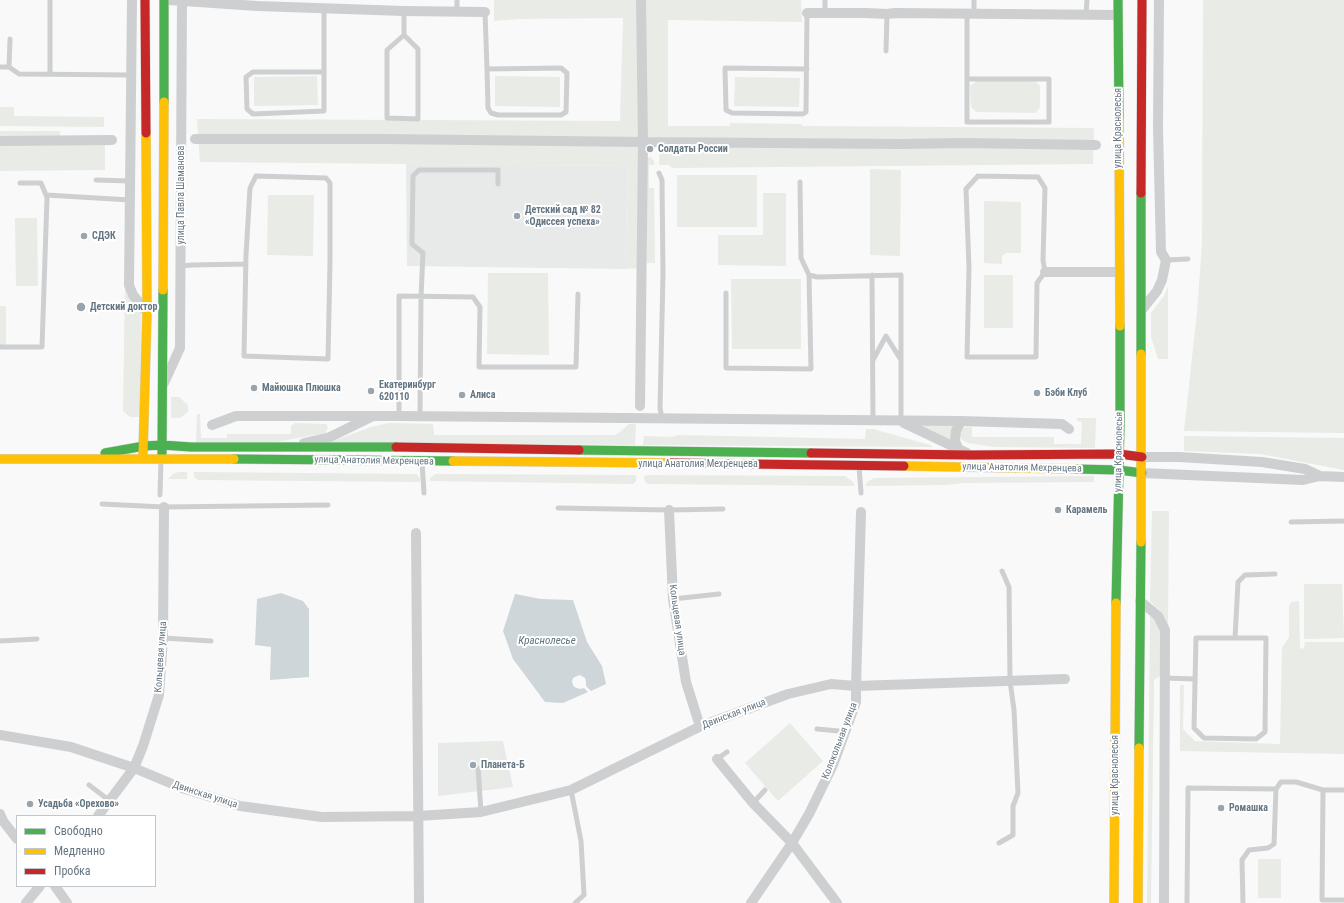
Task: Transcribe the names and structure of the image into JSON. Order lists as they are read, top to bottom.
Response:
{
  "streets": {
    "street": [
      "улица Краснолесья",
      "улица Павла Шаманова",
      "улица Анатолия Мехренцева",
      "Кольцевая улица",
      "Двинская улица",
      "Колокольная улица"
    ]
  },
  "crossings": [
    ["улица Краснолесья", "улица Анатолия Мехренцева"],
    ["улица Павла Шаманова", "улица Анатолия Мехренцева"],
    ["Кольцевая улица", "Двинская улица"],
    ["Двинская улица", "Колокольная улица"]
  ],
  "water": ["Краснолесье"],
  "places": [
    "Солдаты России",
    "Детский сад № 82 «Одиссея успеха»",
    "СДЭК",
    "Детский доктор",
    "Майюшка Плюшка",
    "Екатеринбург 620110",
    "Бэби Клуб",
    "Алиса",
    "Карамель",
    "Планета-Б",
    "Усадьба «Орехово»",
    "Ромашка"
  ],
  "legend": ["Свободно", "Медленно", "Пробка"]
}
